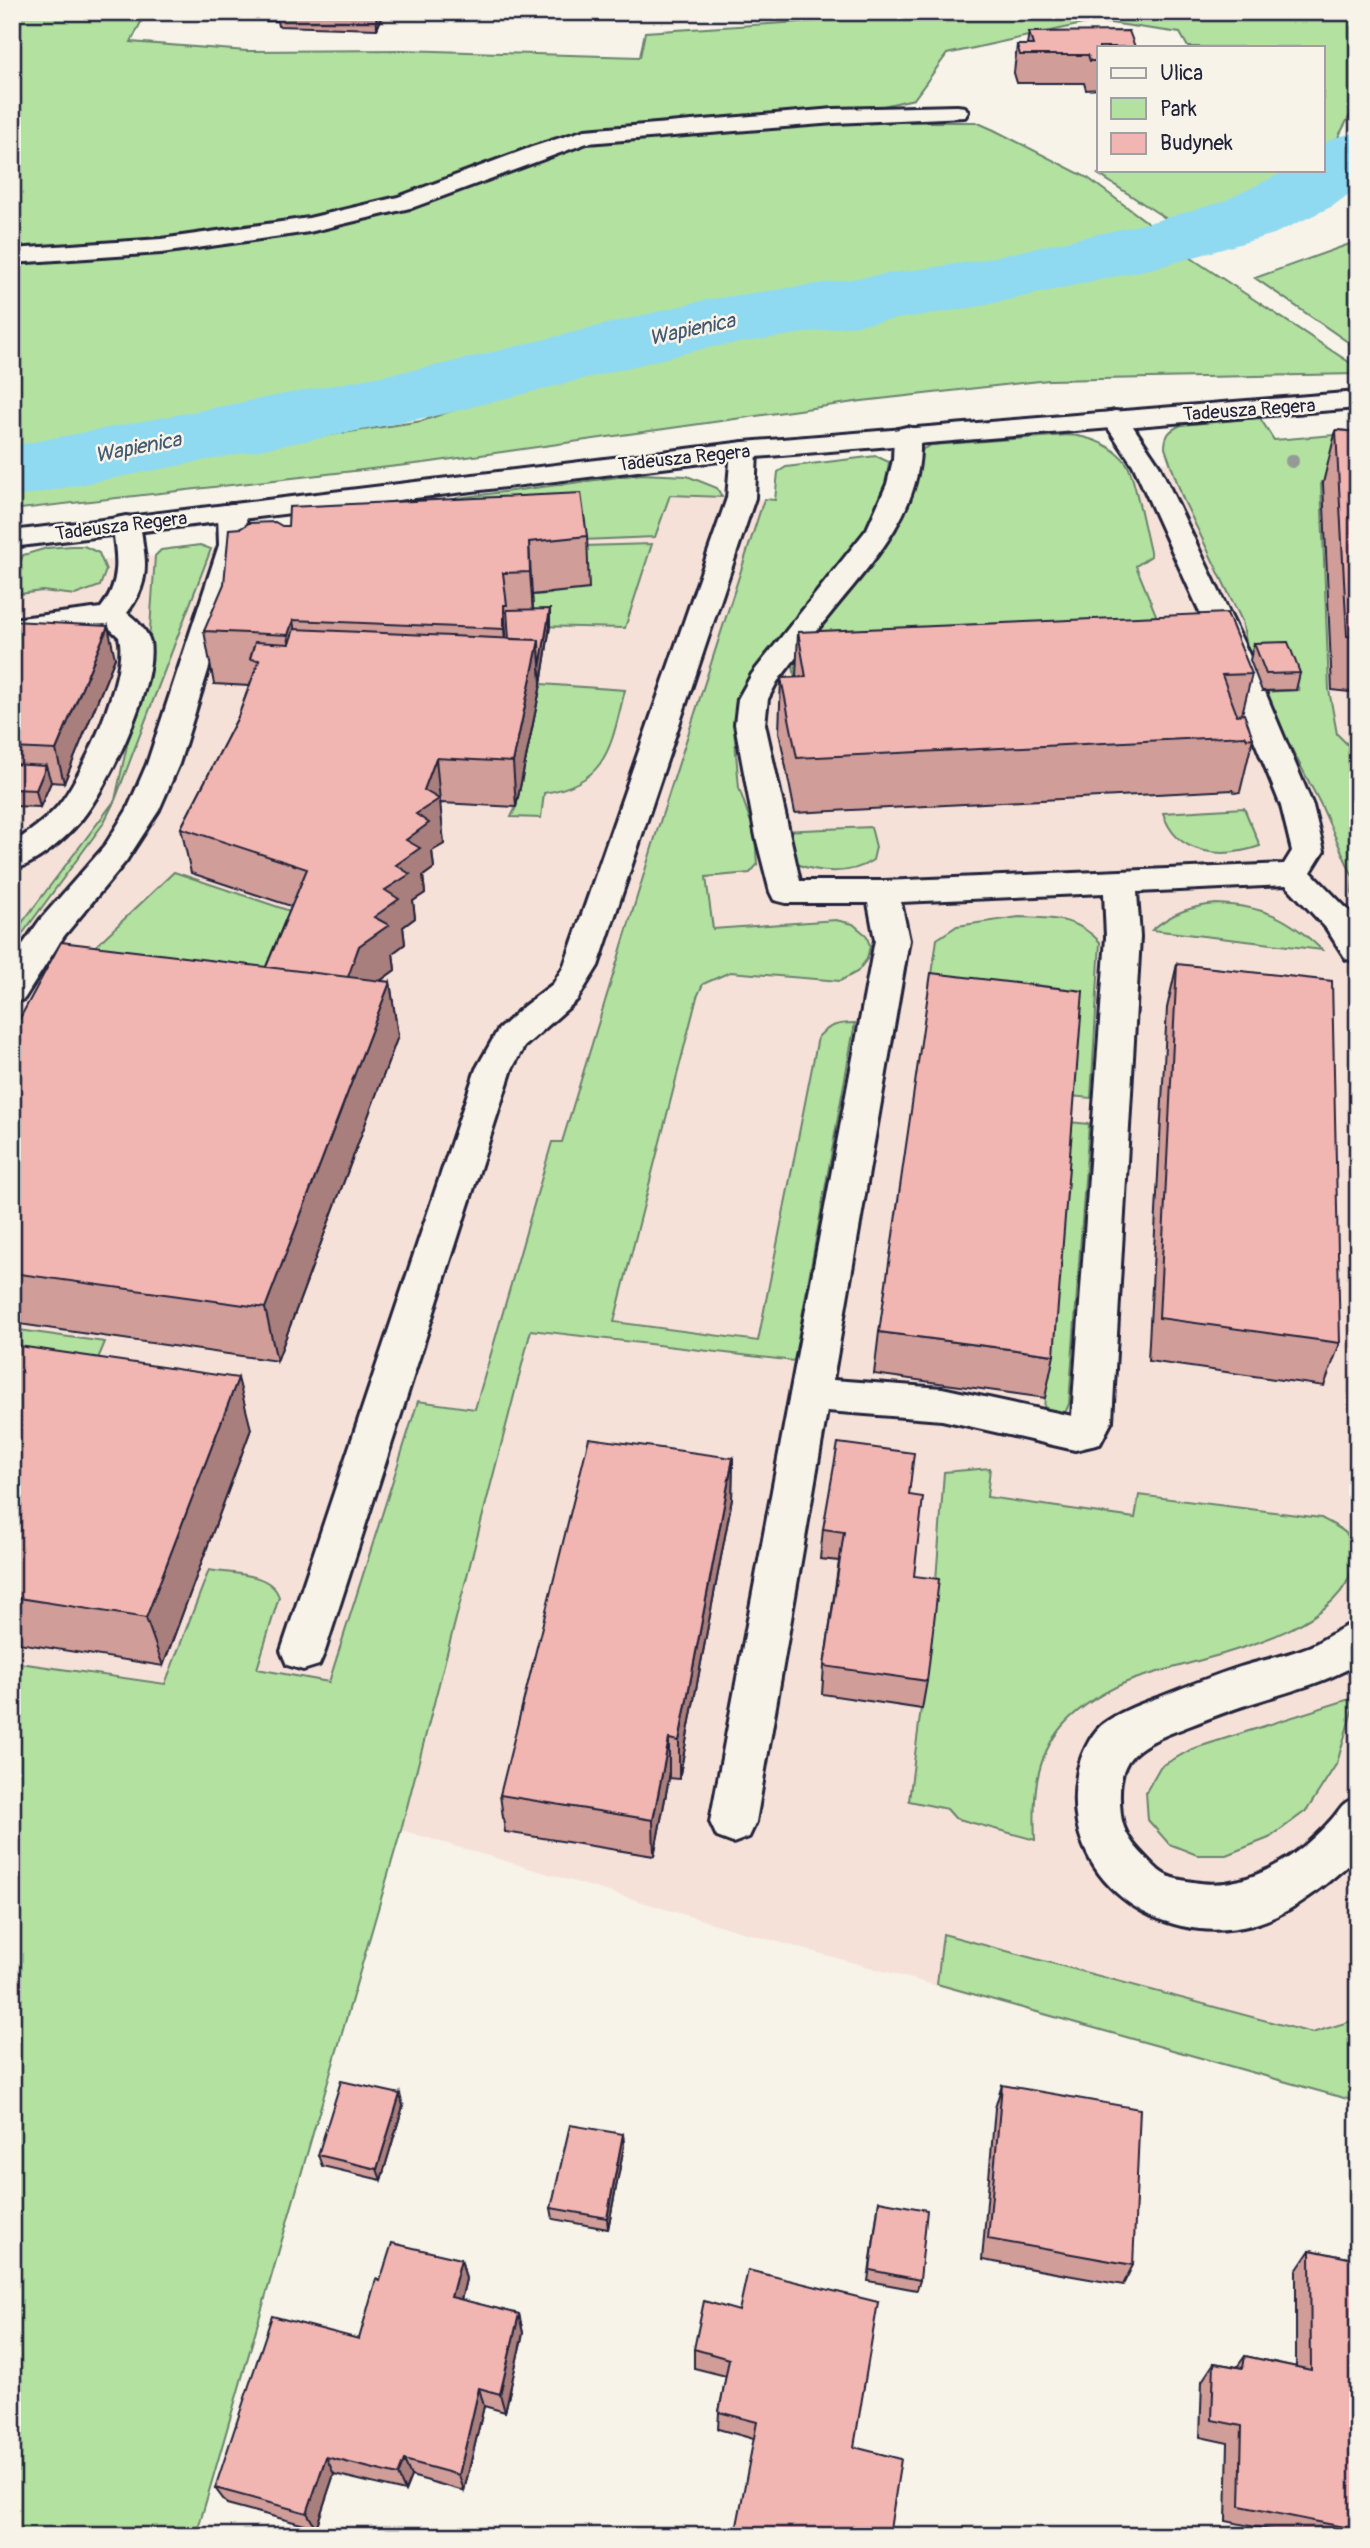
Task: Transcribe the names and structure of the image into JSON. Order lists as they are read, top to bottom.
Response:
{
  "streets": {
    "street": ["Tadeusza Regera"]
  },
  "water": ["Wapienica"],
  "legend": ["Ulica", "Park", "Budynek"]
}
